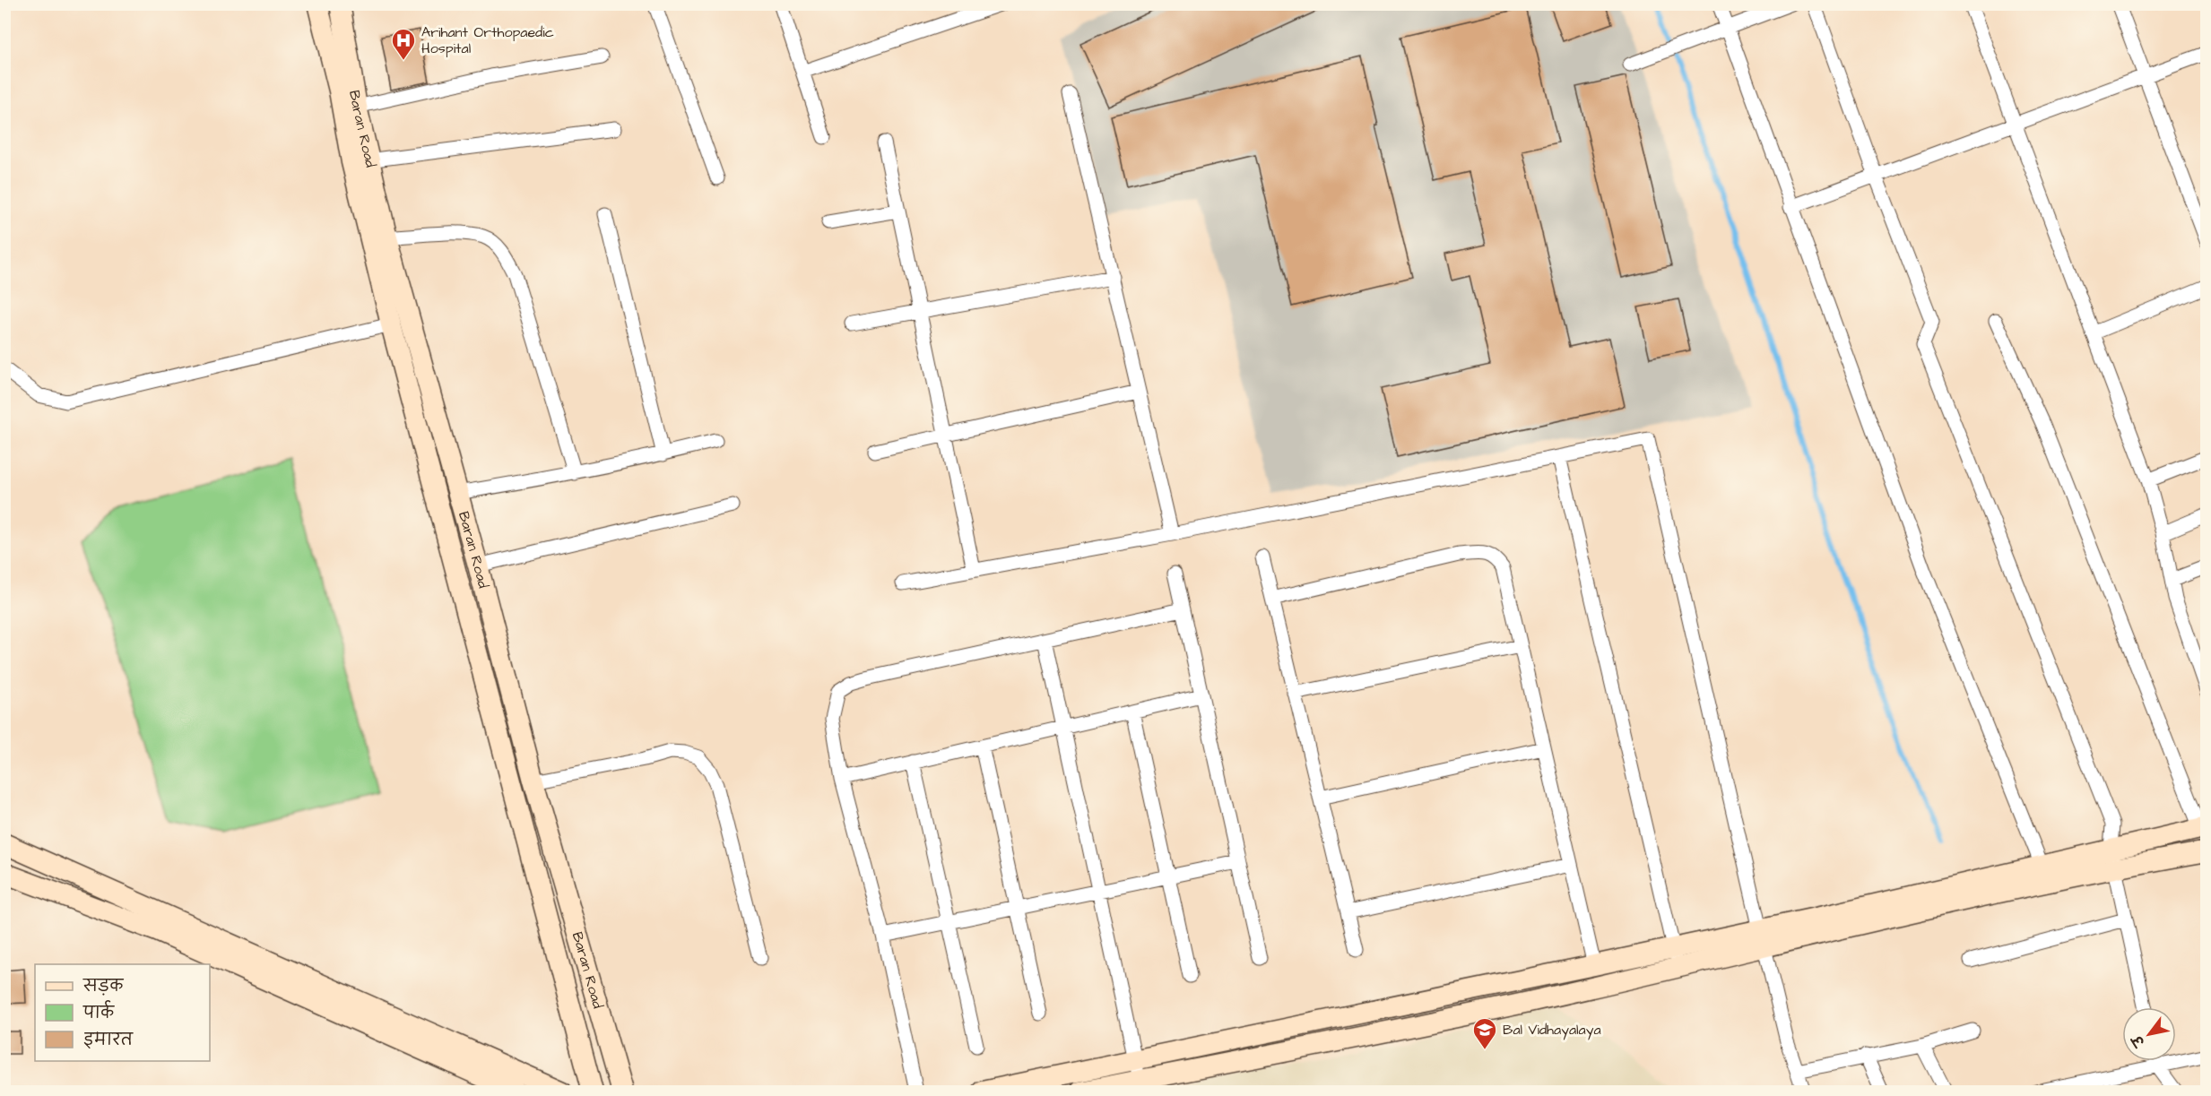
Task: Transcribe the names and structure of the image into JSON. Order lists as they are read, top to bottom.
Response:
{
  "streets": {
    "street": ["Baran Road"]
  },
  "places": {
    "hospital": ["Arihant Orthopaedic Hospital"],
    "school or university": ["Bal Vidhayalaya"]
  },
  "legend": ["सड़क", "पार्क", "इमारत"],
  "north": "bottom left"
}
